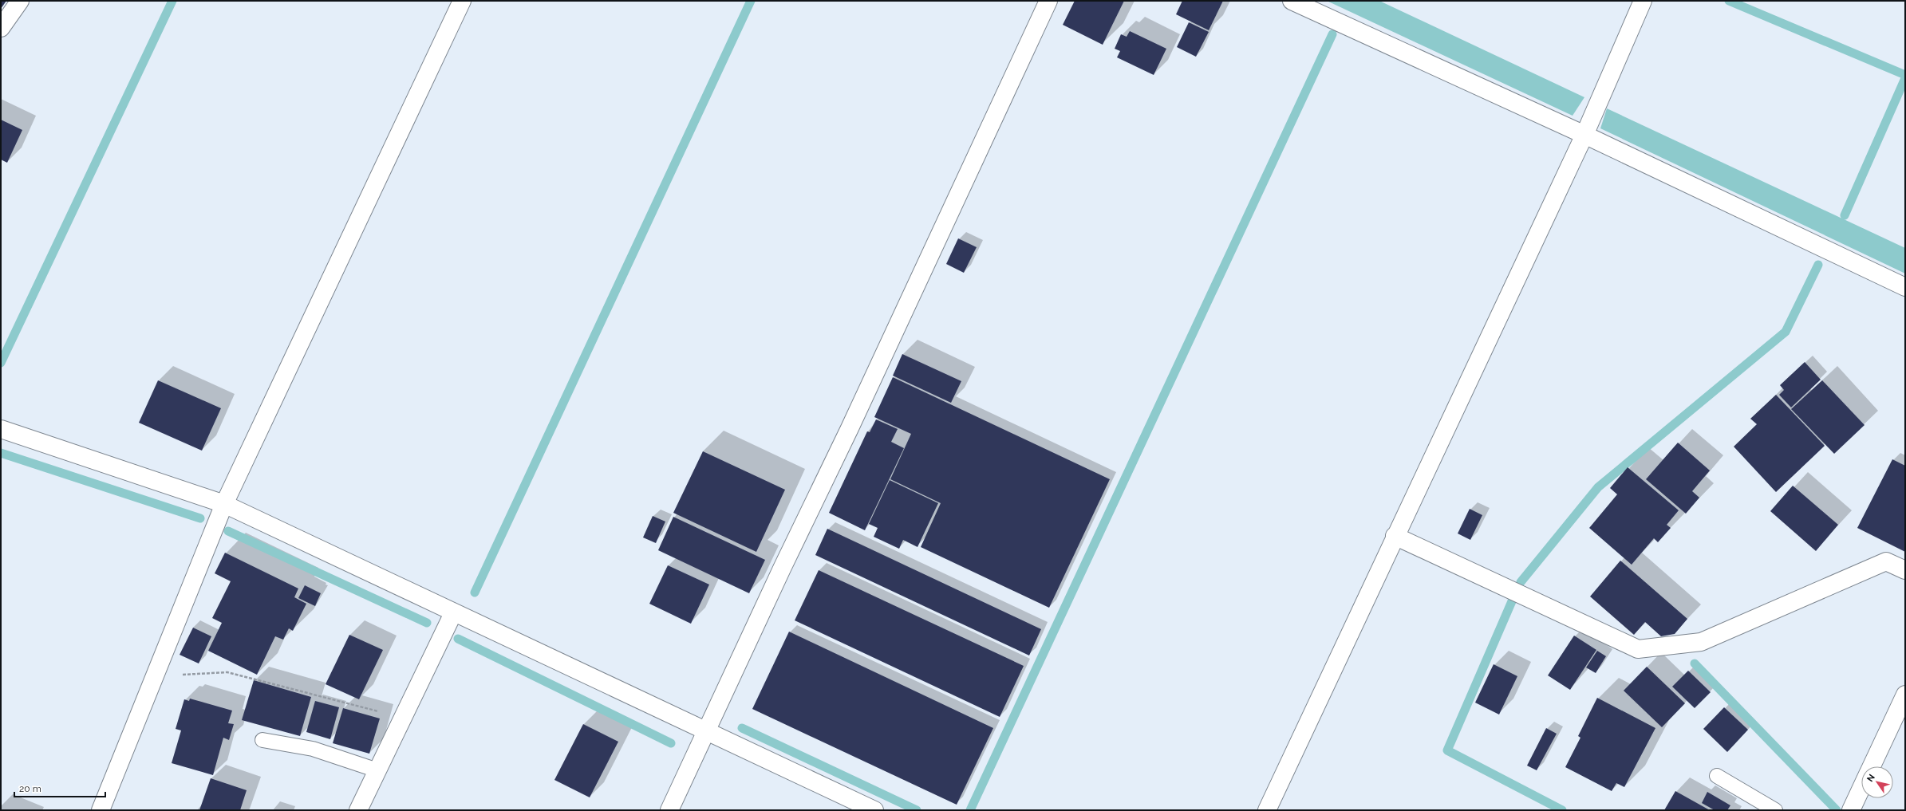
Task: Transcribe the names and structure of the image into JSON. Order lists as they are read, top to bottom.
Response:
{
  "scale_bar": "20 m",
  "north": "top left"
}
